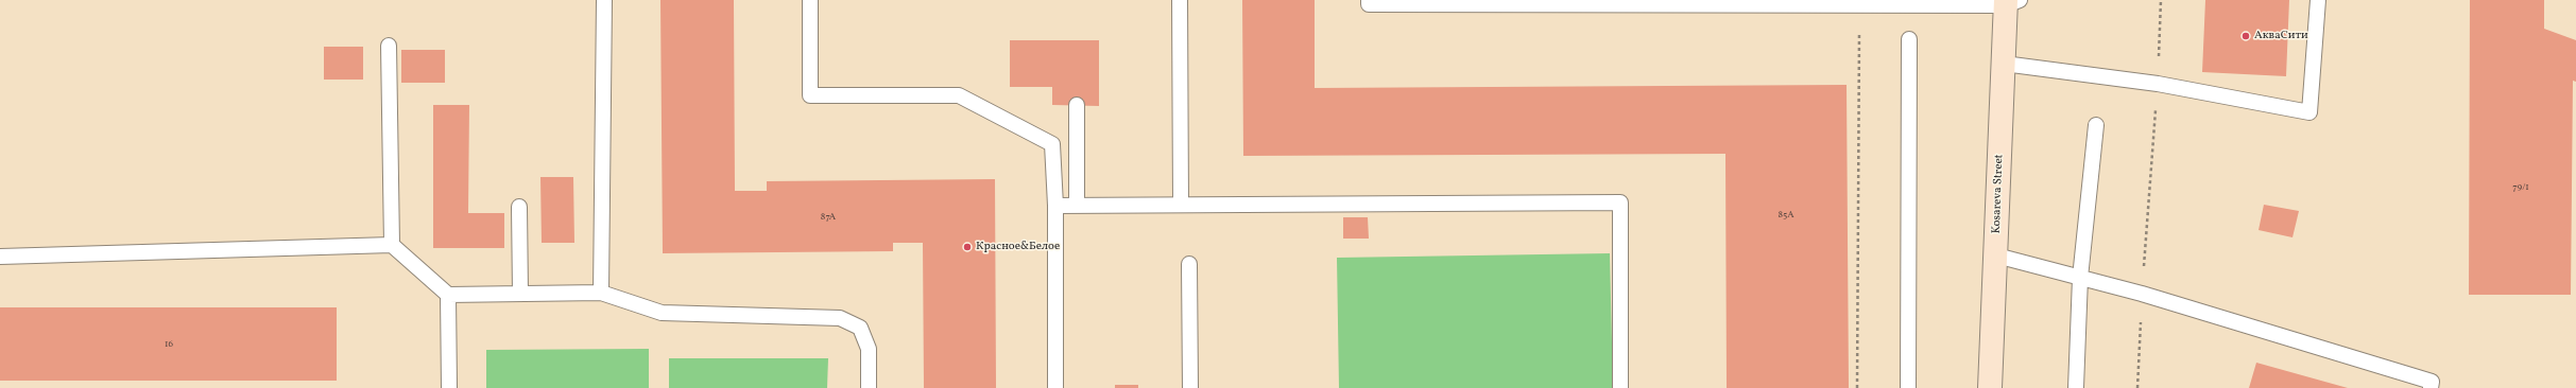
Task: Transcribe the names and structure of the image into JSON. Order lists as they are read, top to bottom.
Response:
{
  "streets": {
    "main road": ["Kosareva Street"]
  },
  "places": ["АкваСити", "Красное&Белое"],
  "house_numbers": [
    "79/1",
    "85А",
    "87А",
    "16"
  ]
}
